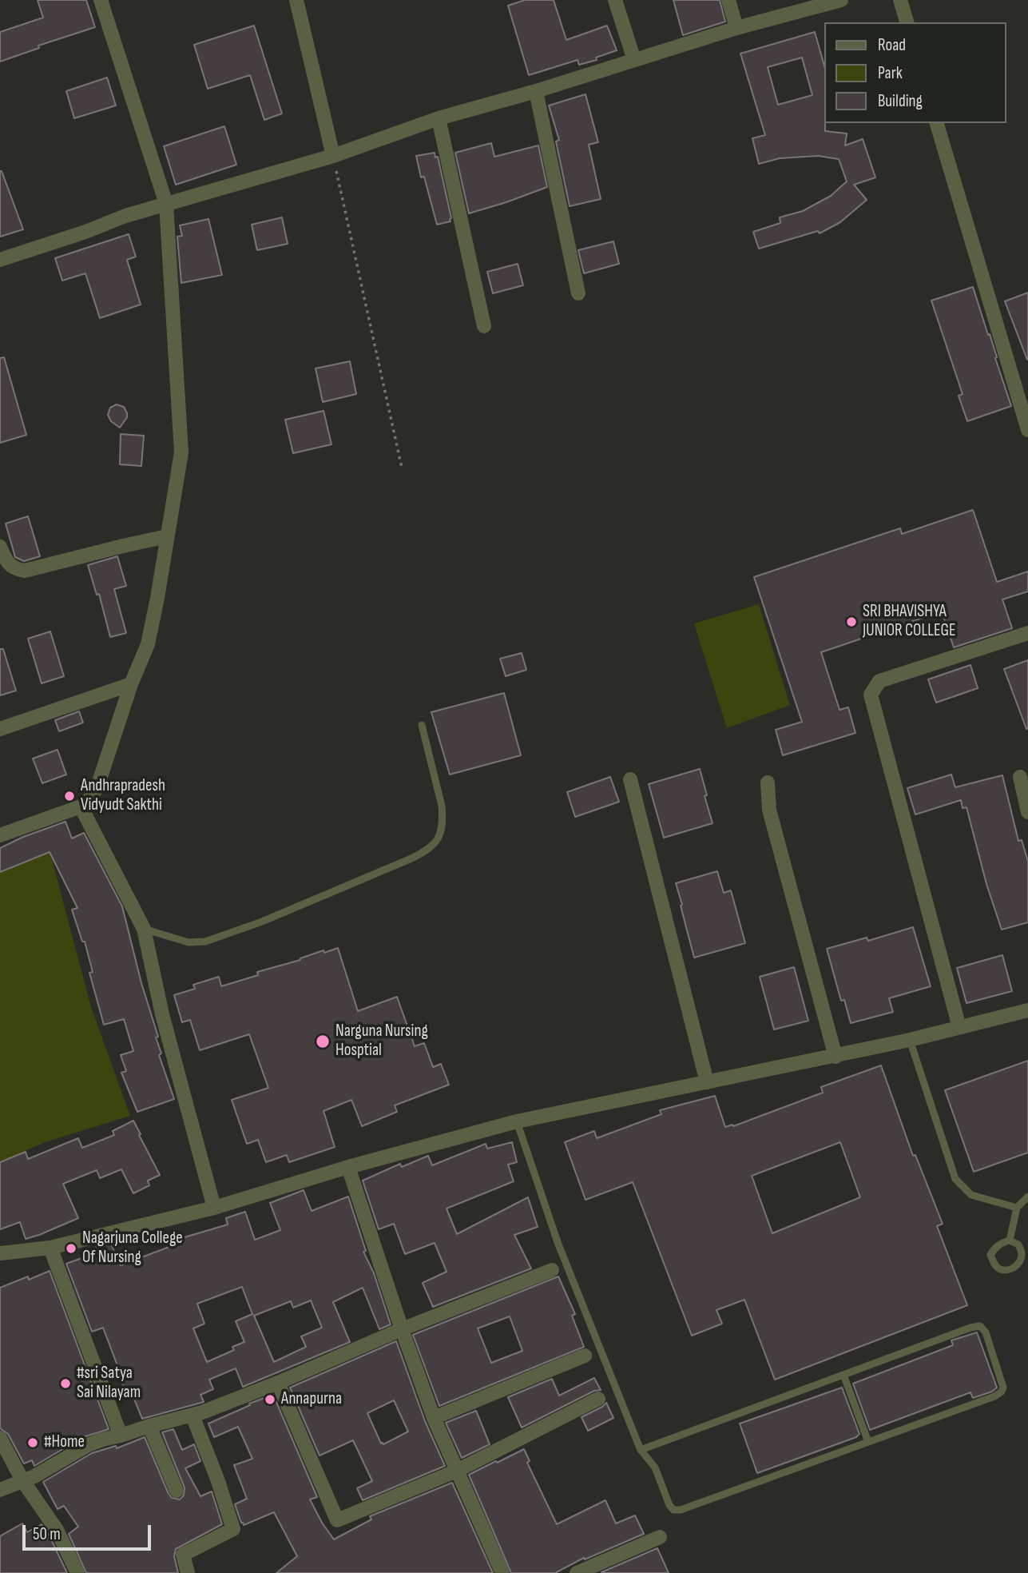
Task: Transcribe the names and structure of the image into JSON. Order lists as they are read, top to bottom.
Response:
{
  "places": [
    "SRI BHAVISHYA JUNIOR COLLEGE",
    "Andhrapradesh Vidyudt Sakthi",
    "Narguna Nursing Hosptial",
    "Nagarjuna College Of Nursing",
    "#sri Satya Sai Nilayam",
    "Annapurna",
    "#Home"
  ],
  "legend": ["Road", "Park", "Building"],
  "scale_bar": "50 m"
}
